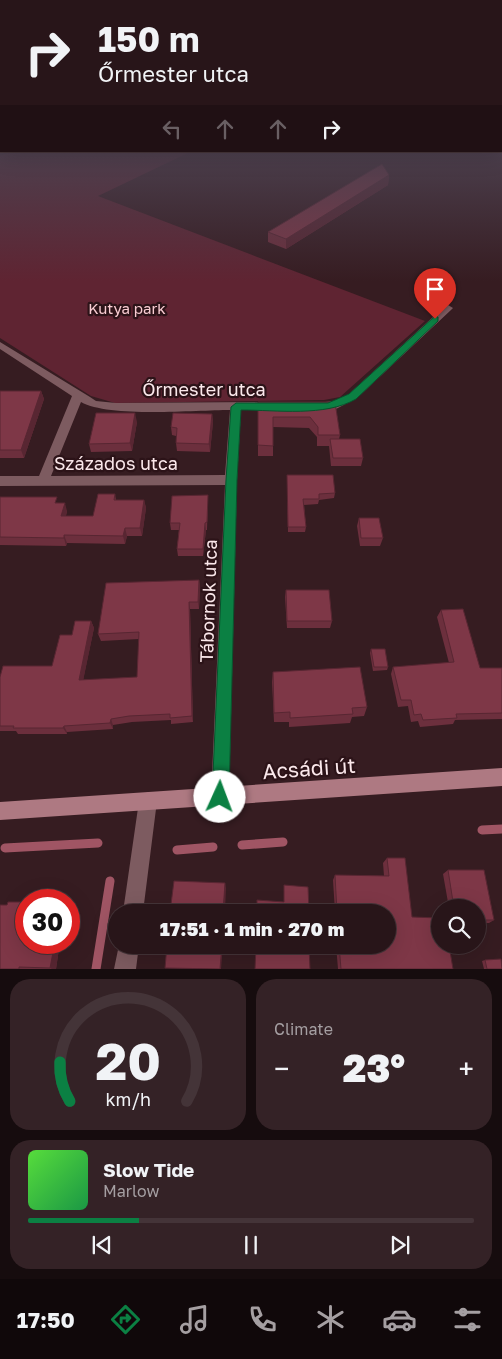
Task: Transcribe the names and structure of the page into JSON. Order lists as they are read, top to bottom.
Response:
{
  "streets": {
    "main road": ["Acsádi út"],
    "street": ["Őrmester utca", "Százados utca", "Tábornok utca"]
  },
  "crossings": [
    ["Őrmester utca", "Tábornok utca"],
    ["Százados utca", "Tábornok utca"],
    ["Tábornok utca", "Acsádi út"]
  ],
  "parks": ["Kutya park"],
  "page": {
    "turn": ["150 m", "Őrmester utca"],
    "limit": "30",
    "trip": "17:51 · 1 min · 270 m",
    "tile": "Climate",
    "heat": ["−", "23°", "+"],
    "song": ["Slow Tide", "Marlow"],
    "tabs": "17:50",
    "gauge": ["20", "km/h"]
  }
}
